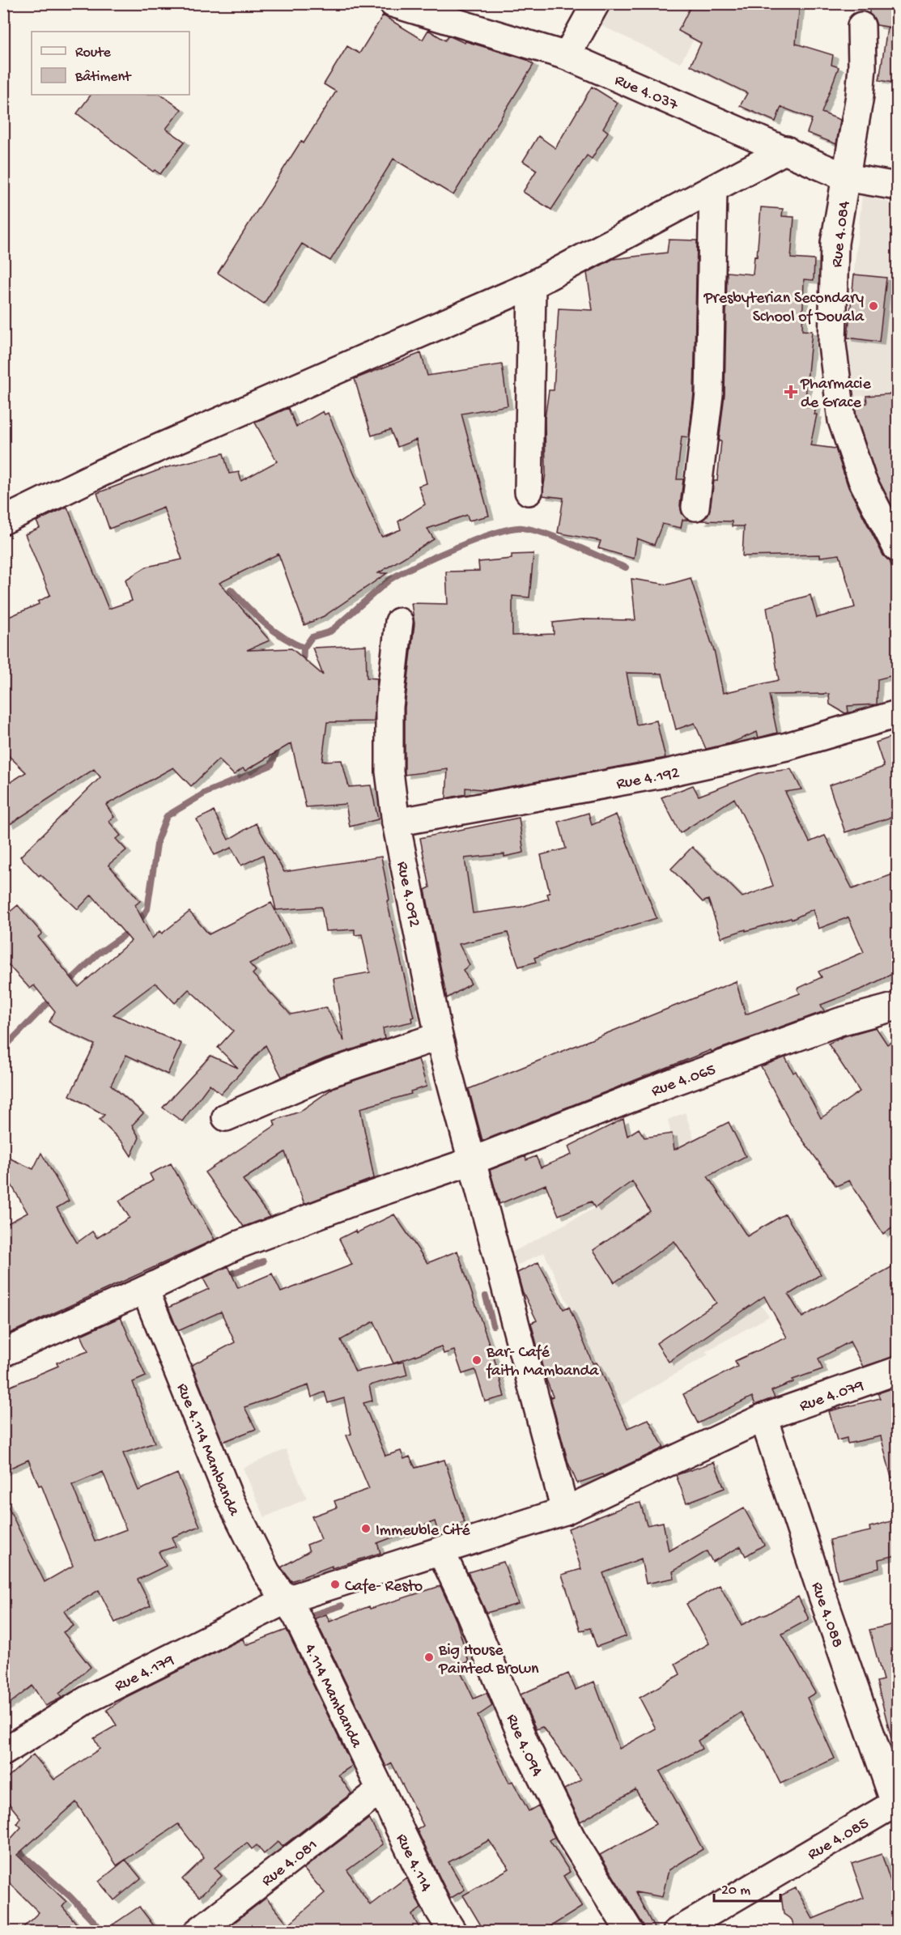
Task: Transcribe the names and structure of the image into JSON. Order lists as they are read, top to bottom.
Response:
{
  "streets": {
    "street": [
      "Rue 4.037",
      "Rue 4.084",
      "Rue 4.192",
      "Rue 4.092",
      "Rue 4.065",
      "Rue 4.079",
      "Rue 4.114 Mambanda",
      "Rue 4.088",
      "Rue 4.179",
      "4.114 Mambanda",
      "Rue 4.094",
      "Rue 4.085",
      "Rue 4.081",
      "Rue 4.114"
    ]
  },
  "crossings": [
    ["Rue 4.037", "Rue 4.084"],
    ["Rue 4.192", "Rue 4.092"],
    ["Rue 4.092", "Rue 4.065"],
    ["Rue 4.092", "Rue 4.079"],
    ["Rue 4.092", "Rue 4.179"],
    ["Rue 4.065", "Rue 4.114 Mambanda"],
    ["Rue 4.079", "Rue 4.088"],
    ["Rue 4.079", "Rue 4.179"],
    ["Rue 4.114 Mambanda", "Rue 4.179"],
    ["Rue 4.114 Mambanda", "4.114 Mambanda"],
    ["Rue 4.088", "Rue 4.085"],
    ["Rue 4.179", "4.114 Mambanda"],
    ["Rue 4.179", "Rue 4.094"],
    ["4.114 Mambanda", "Rue 4.081"],
    ["4.114 Mambanda", "Rue 4.114"],
    ["Rue 4.081", "Rue 4.114"]
  ],
  "places": {
    "other": [
      "Presbyterian Secondary School of Douala",
      "Bar- Café faith Mambanda",
      "Immeuble Cité",
      "Cafe- Resto",
      "Big House Painted Brown"
    ],
    "health": ["Pharmacie de Grace"]
  },
  "legend": ["Route", "Bâtiment"],
  "scale_bar": "20 m"
}
